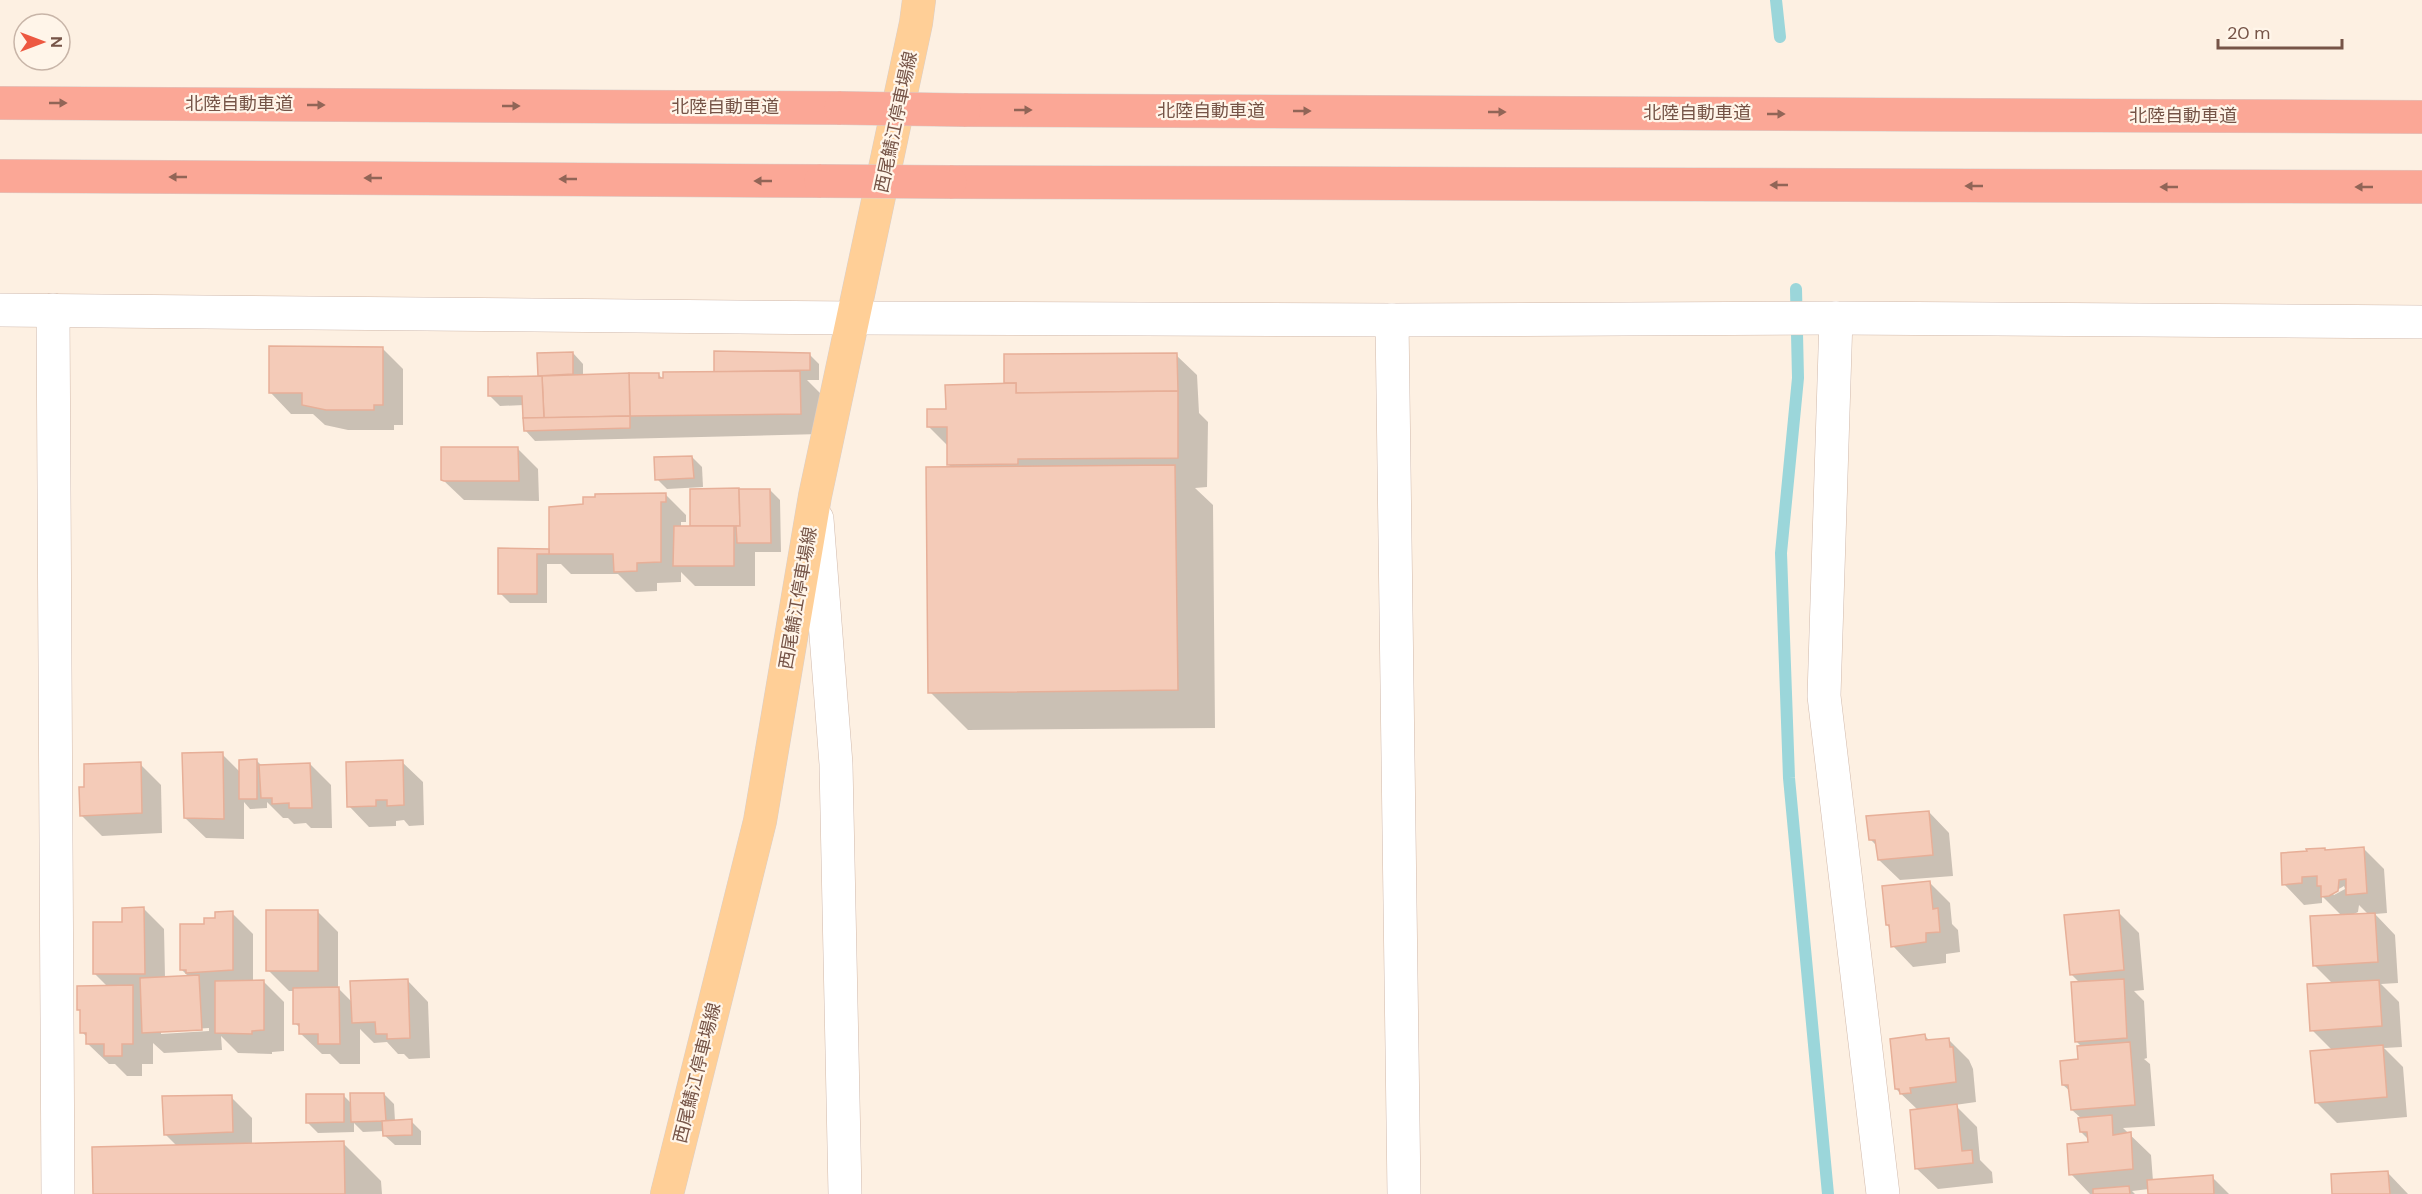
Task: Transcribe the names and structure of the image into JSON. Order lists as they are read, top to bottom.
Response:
{
  "streets": {
    "highway": ["北陸自動車道"],
    "main road": ["西尾鯖江停車場線"]
  },
  "scale_bar": "20 m",
  "north": "right"
}
